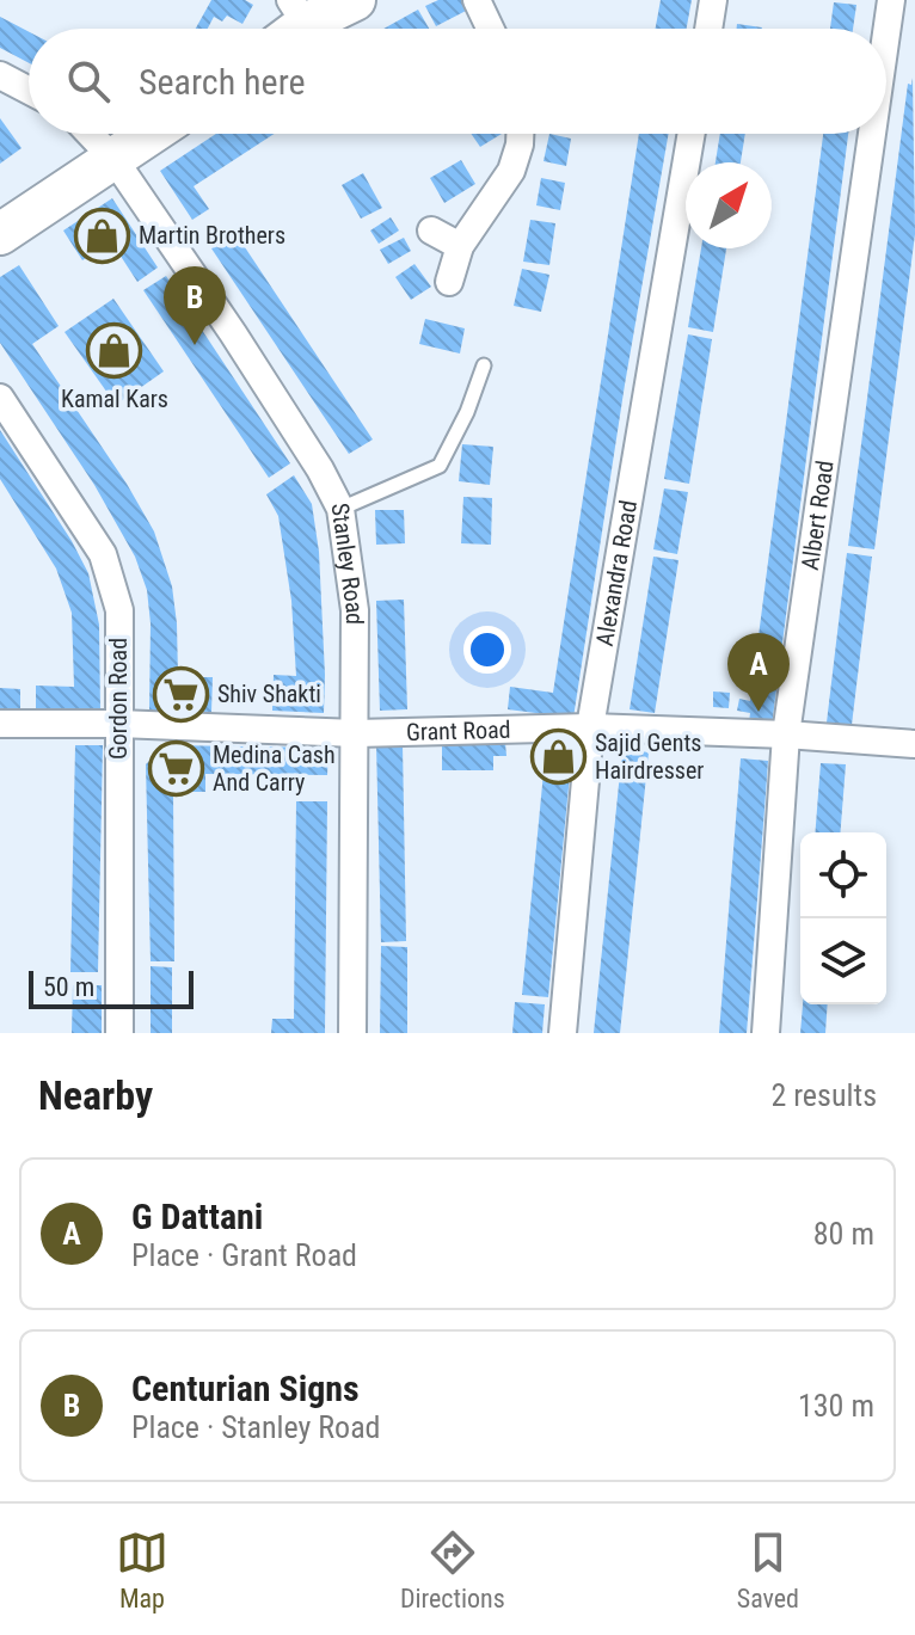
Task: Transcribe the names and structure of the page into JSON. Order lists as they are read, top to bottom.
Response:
{
  "streets": {
    "street": [
      "Albert Road",
      "Stanley Road",
      "Alexandra Road",
      "Gordon Road",
      "Grant Road"
    ]
  },
  "crossings": [
    ["Albert Road", "Grant Road"],
    ["Stanley Road", "Grant Road"],
    ["Alexandra Road", "Grant Road"],
    ["Gordon Road", "Grant Road"]
  ],
  "places": {
    "shop": ["Martin Brothers", "Kamal Kars", "Sajid Gents Hairdresser"],
    "supermarket": ["Shiv Shakti", "Medina Cash And Carry"]
  },
  "scale_bar": "50 m",
  "north": "top right",
  "page": {
    "search": "Search here",
    "pins": ["B", "A"],
    "scale": "50 m",
    "heading": ["Nearby", "2 results"],
    "list": [
      {
        "mark": "A",
        "name": "G Dattani",
        "note": "Place · Grant Road",
        "value": "80 m"
      },
      {
        "mark": "B",
        "name": "Centurian Signs",
        "note": "Place · Stanley Road",
        "value": "130 m"
      }
    ],
    "nav": ["Map", "Directions", "Saved"]
  }
}
